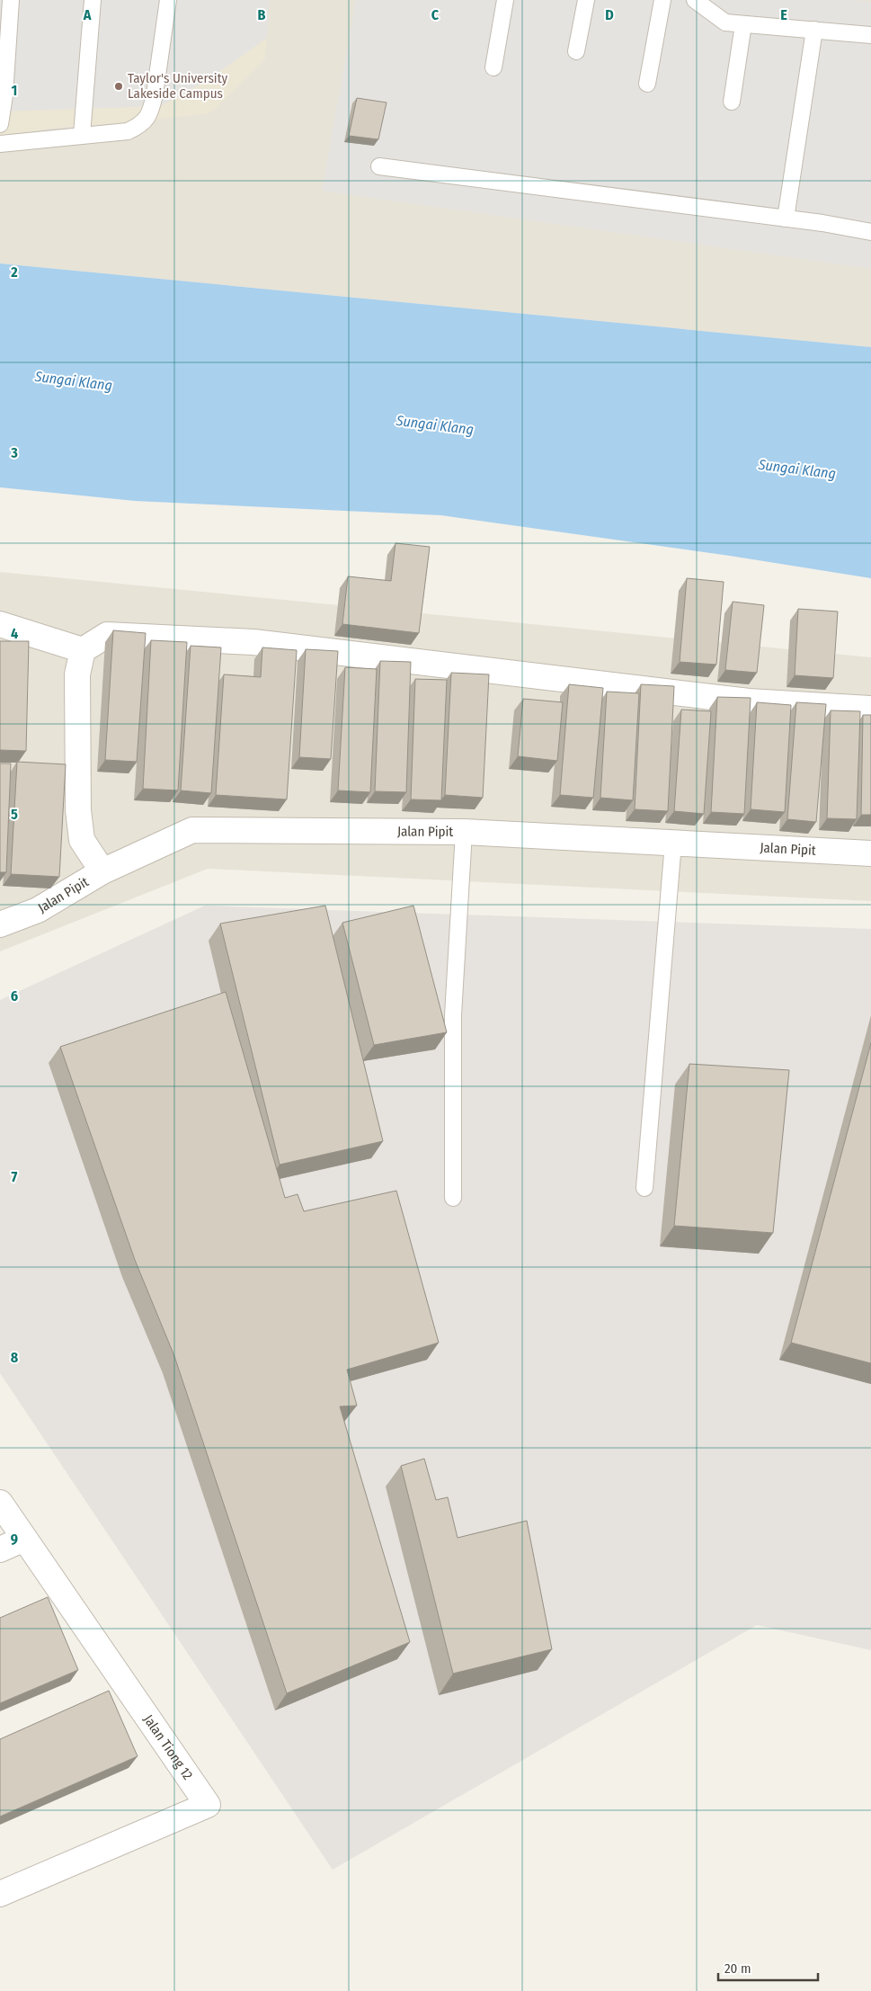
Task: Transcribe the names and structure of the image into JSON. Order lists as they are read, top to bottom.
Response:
{
  "streets": {
    "street": ["Jalan Pipit", "Jalan Tiong 12"]
  },
  "water": ["Sungai Klang"],
  "places": ["Taylor's University Lakeside Campus"],
  "scale_bar": "20 m",
  "grid": {
    "columns": [
      "A",
      "B",
      "C",
      "D",
      "E"
    ],
    "rows": [
      "1",
      "2",
      "3",
      "4",
      "5",
      "6",
      "7",
      "8",
      "9"
    ]
  }
}
